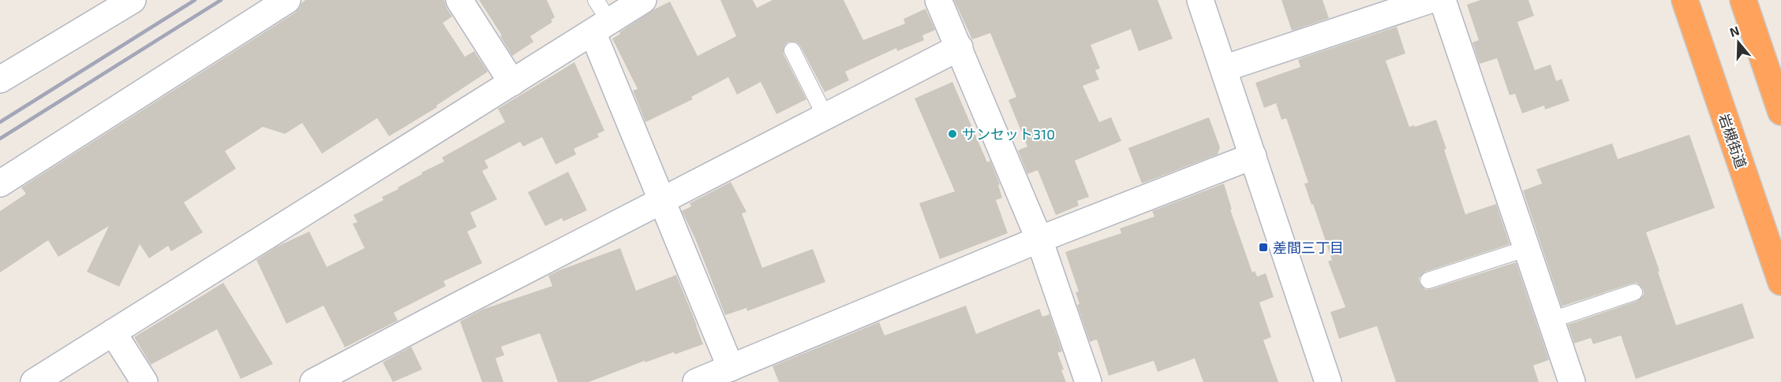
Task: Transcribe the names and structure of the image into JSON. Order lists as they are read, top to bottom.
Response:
{
  "streets": {
    "highway": ["岩槻街道"]
  },
  "places": {
    "other": ["サンセット310"],
    "transit": ["差間三丁目"]
  },
  "north": "top"
}
